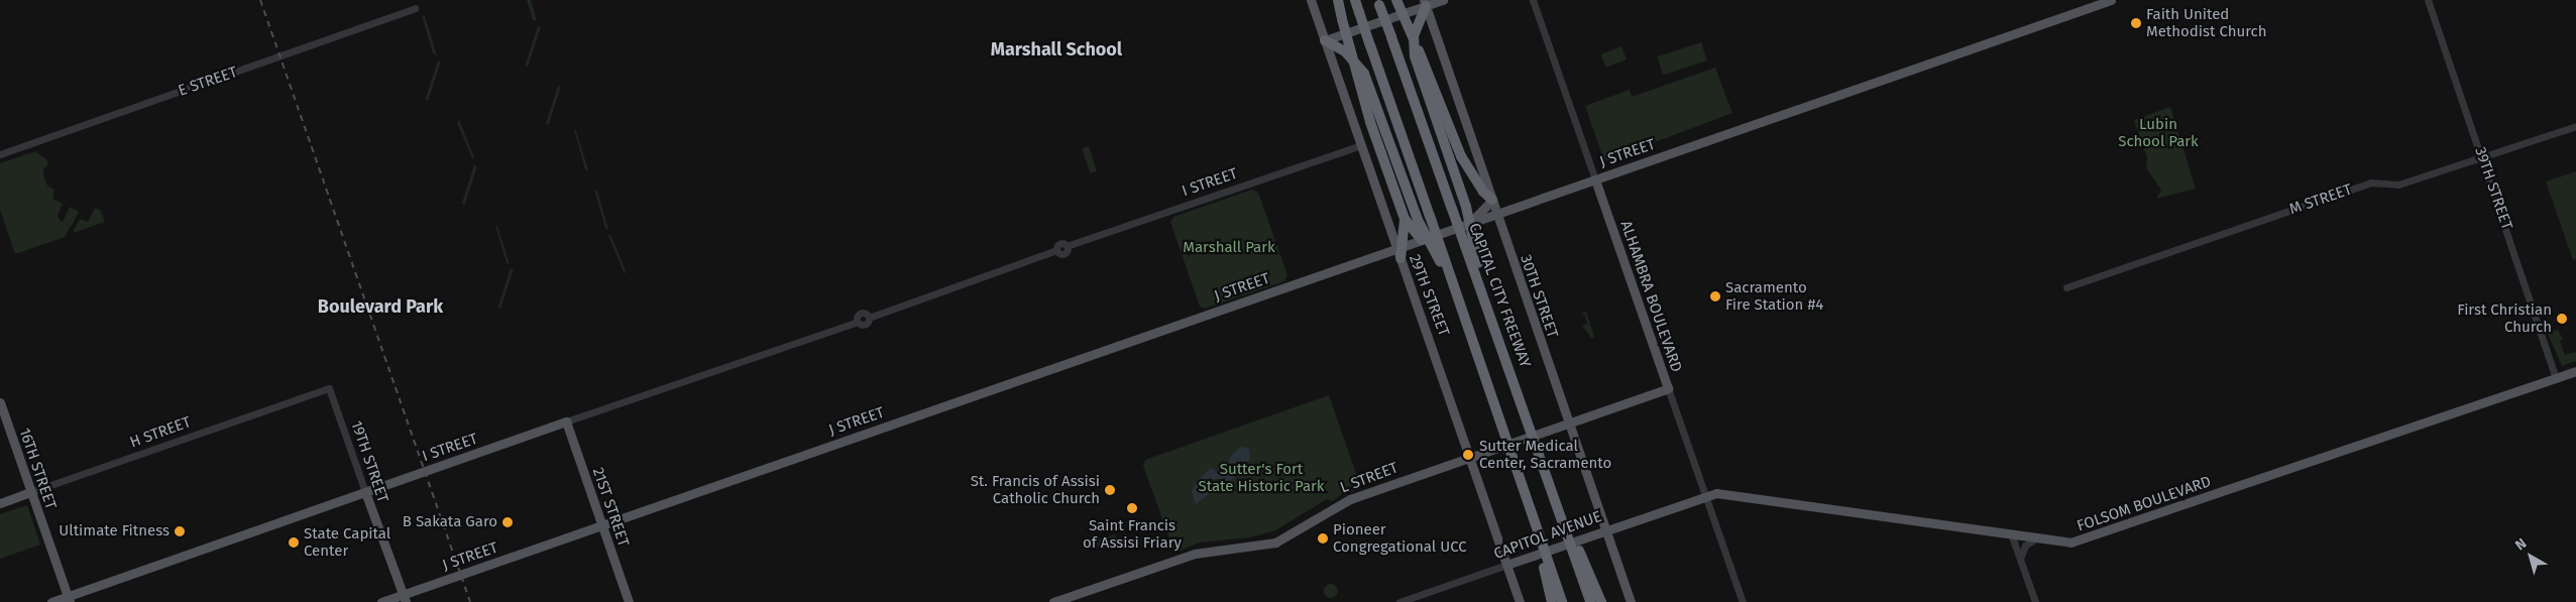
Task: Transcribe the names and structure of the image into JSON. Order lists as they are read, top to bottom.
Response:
{
  "streets": {
    "highway": ["CAPITAL CITY FREEWAY"],
    "main road": [
      "J STREET",
      "I STREET",
      "29TH STREET",
      "30TH STREET",
      "ALHAMBRA BOULEVARD",
      "H STREET",
      "19TH STREET",
      "16TH STREET",
      "L STREET",
      "FOLSOM BOULEVARD",
      "21ST STREET",
      "CAPITOL AVENUE"
    ],
    "street": ["E STREET", "39TH STREET", "M STREET"]
  },
  "crossings": [
    ["J STREET", "29TH STREET"],
    ["J STREET", "30TH STREET"],
    ["J STREET", "ALHAMBRA BOULEVARD"],
    ["J STREET", "19TH STREET"],
    ["J STREET", "21ST STREET"],
    ["I STREET", "29TH STREET"],
    ["I STREET", "19TH STREET"],
    ["I STREET", "16TH STREET"],
    ["I STREET", "21ST STREET"],
    ["39TH STREET", "M STREET"],
    ["39TH STREET", "FOLSOM BOULEVARD"],
    ["29TH STREET", "L STREET"],
    ["29TH STREET", "CAPITOL AVENUE"],
    ["30TH STREET", "L STREET"],
    ["30TH STREET", "CAPITOL AVENUE"],
    ["ALHAMBRA BOULEVARD", "L STREET"],
    ["ALHAMBRA BOULEVARD", "FOLSOM BOULEVARD"],
    ["ALHAMBRA BOULEVARD", "CAPITOL AVENUE"],
    ["H STREET", "19TH STREET"],
    ["H STREET", "16TH STREET"],
    ["FOLSOM BOULEVARD", "CAPITOL AVENUE"]
  ],
  "districts": ["Marshall School", "Boulevard Park"],
  "parks": ["Lubin School Park", "Marshall Park", "Sutter's Fort State Historic Park"],
  "places": [
    "Faith United Methodist Church",
    "Sacramento Fire Station #4",
    "First Christian Church",
    "Sutter Medical Center, Sacramento",
    "St. Francis of Assisi Catholic Church",
    "Saint Francis of Assisi Friary",
    "B Sakata Garo",
    "Ultimate Fitness",
    "Pioneer Congregational UCC",
    "State Capital Center"
  ],
  "north": "top left"
}
